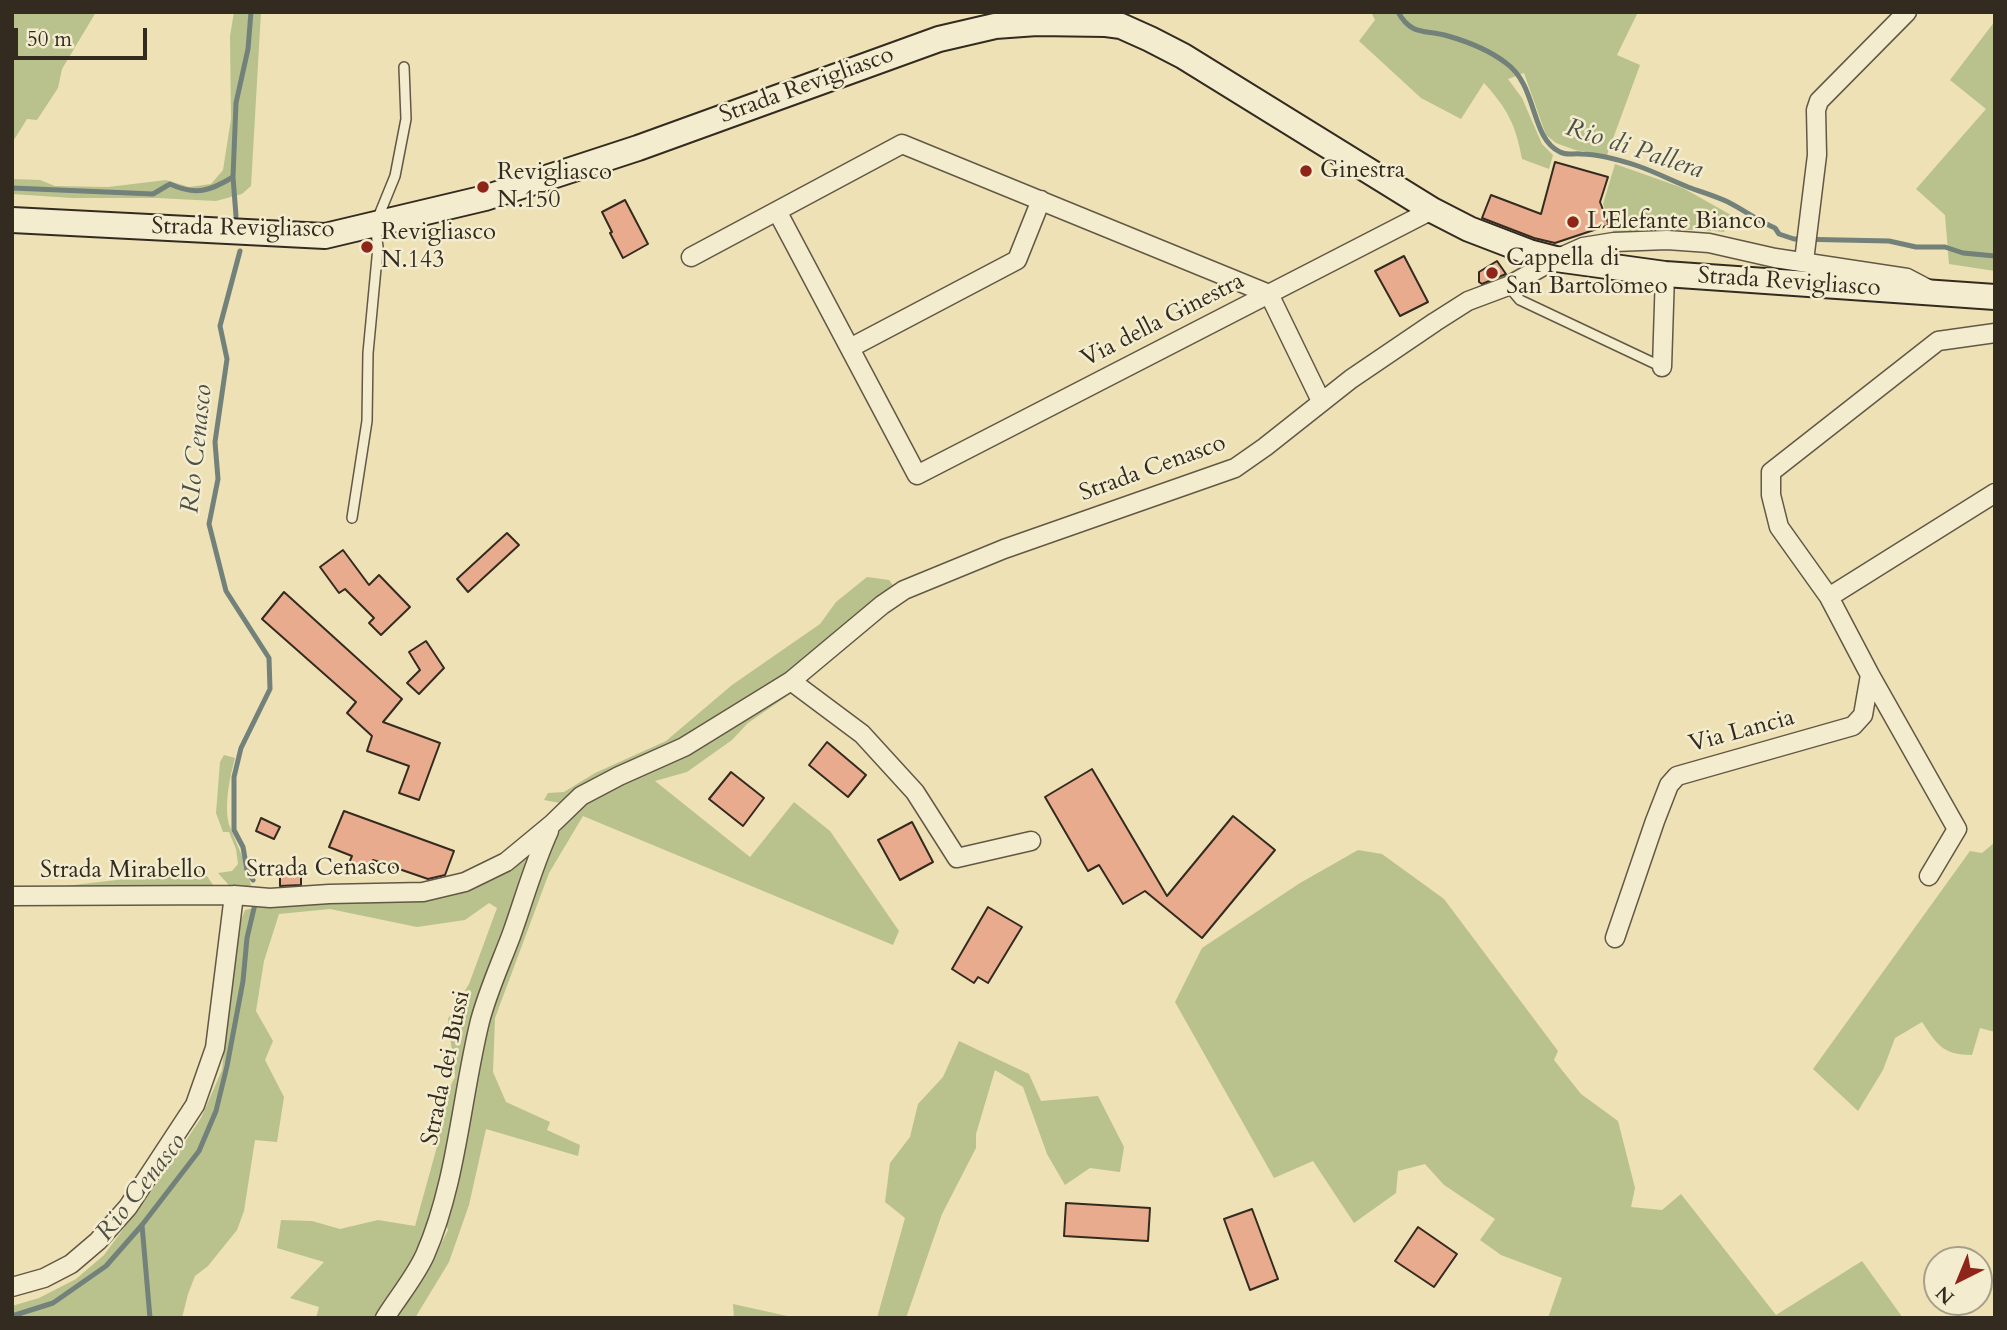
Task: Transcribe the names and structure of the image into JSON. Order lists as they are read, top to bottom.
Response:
{
  "streets": {
    "street": [
      "Strada Revigliasco",
      "Via della Ginestra",
      "Strada Cenasco",
      "Via Lancia",
      "Strada Mirabello",
      "Strada dei Bussi"
    ]
  },
  "crossings": [
    ["Strada Revigliasco", "Via della Ginestra"],
    ["Strada Revigliasco", "Strada Cenasco"],
    ["Strada Cenasco", "Strada Mirabello"],
    ["Strada Cenasco", "Strada dei Bussi"]
  ],
  "water": ["Rio di Pallera", "RIo Cenasco", "Rio Cenasco"],
  "places": [
    "Ginestra",
    "Revigliasco N.150",
    "L'Elefante Bianco",
    "Revigliasco N.143",
    "Cappella di San Bartolomeo"
  ],
  "scale_bar": "50 m",
  "north": "bottom left"
}
